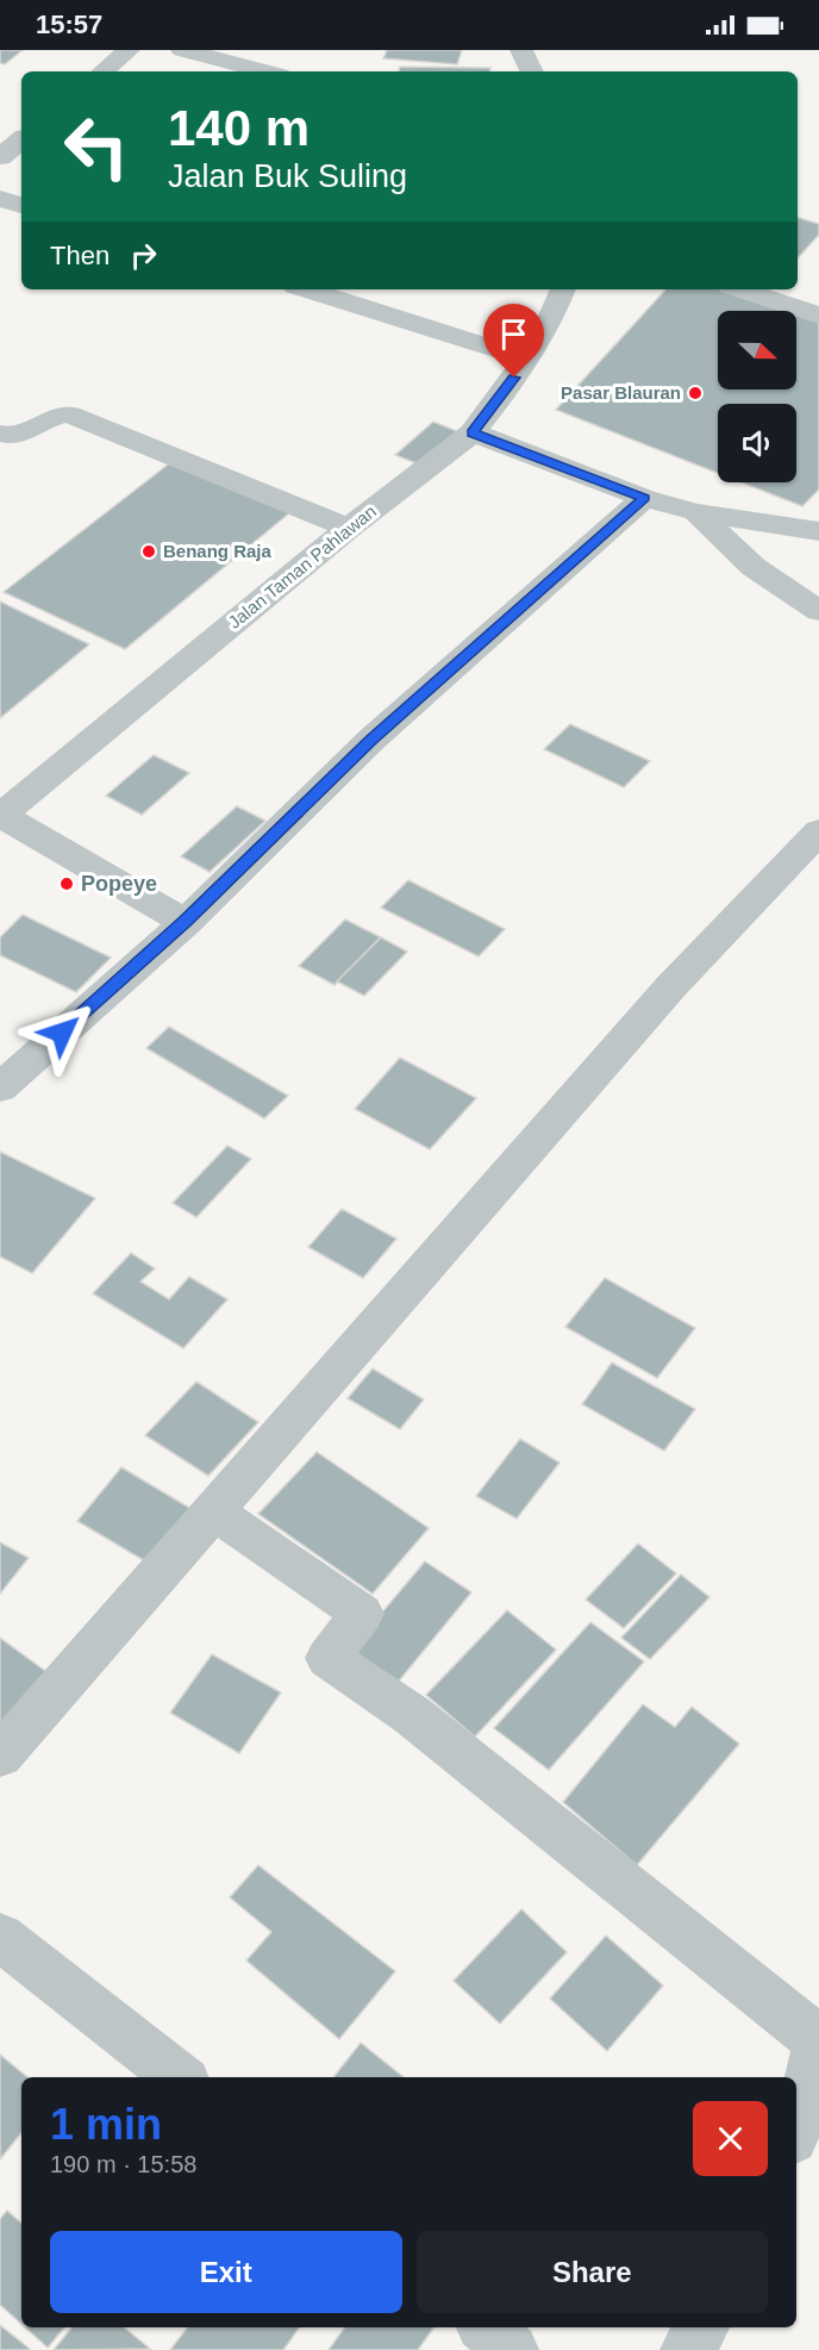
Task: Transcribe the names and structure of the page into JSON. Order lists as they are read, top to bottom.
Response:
{
  "streets": {
    "street": ["Jalan Taman Pahlawan"]
  },
  "places": ["Pasar Blauran", "Benang Raja", "Popeye"],
  "north": "right",
  "page": {
    "status": "15:57",
    "turn": ["140 m", "Jalan Buk Suling"],
    "then": "Then",
    "heading": ["1 min", "190 m · 15:58"],
    "buttons": ["Exit", "Share"]
  }
}
